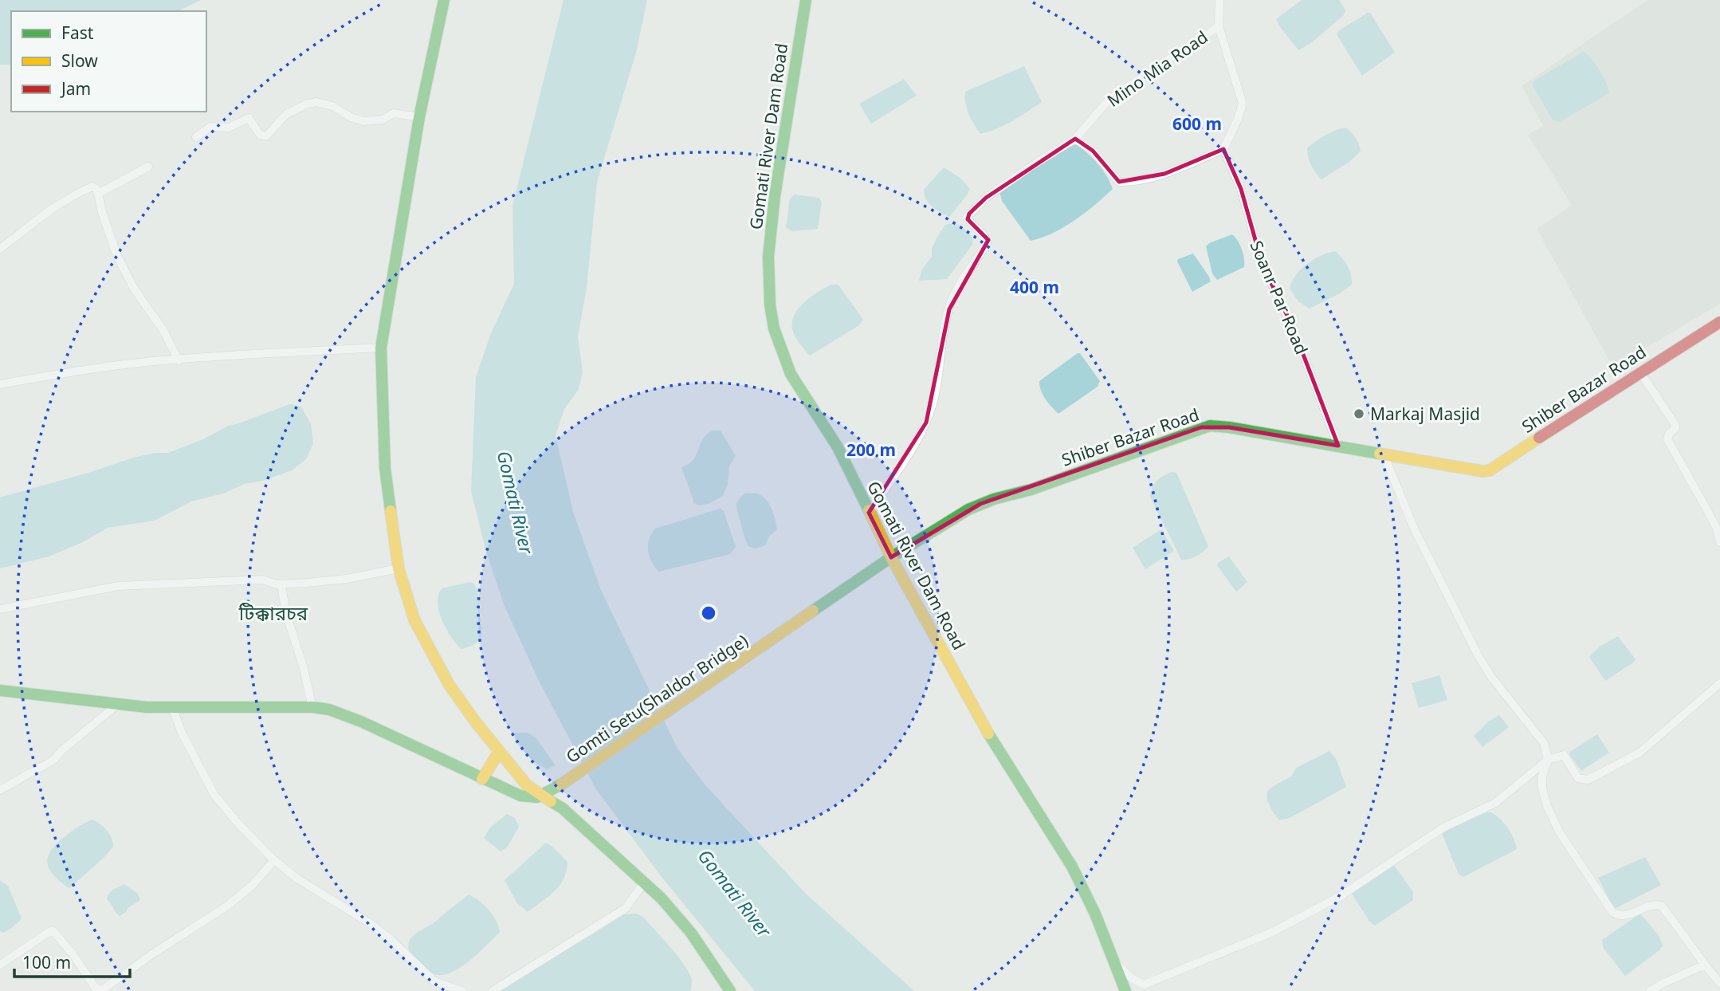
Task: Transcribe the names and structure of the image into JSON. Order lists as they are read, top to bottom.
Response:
{
  "streets": {
    "street": [
      "Mino Mia Road",
      "Gomati River Dam Road",
      "Soanr Par Road",
      "Shiber Bazar Road",
      "Gomti Setu(Shaldor Bridge)"
    ]
  },
  "crossings": [
    ["Mino Mia Road", "Gomati River Dam Road"],
    ["Gomati River Dam Road", "Shiber Bazar Road"],
    ["Soanr Par Road", "Shiber Bazar Road"],
    ["Shiber Bazar Road", "Gomti Setu(Shaldor Bridge)"]
  ],
  "districts": ["টিক্কারচর"],
  "water": ["Gomati River"],
  "places": ["Markaj Masjid"],
  "legend": ["Fast", "Slow", "Jam"],
  "scale_bar": "100 m",
  "rings": ["600 m", "400 m", "200 m"]
}
